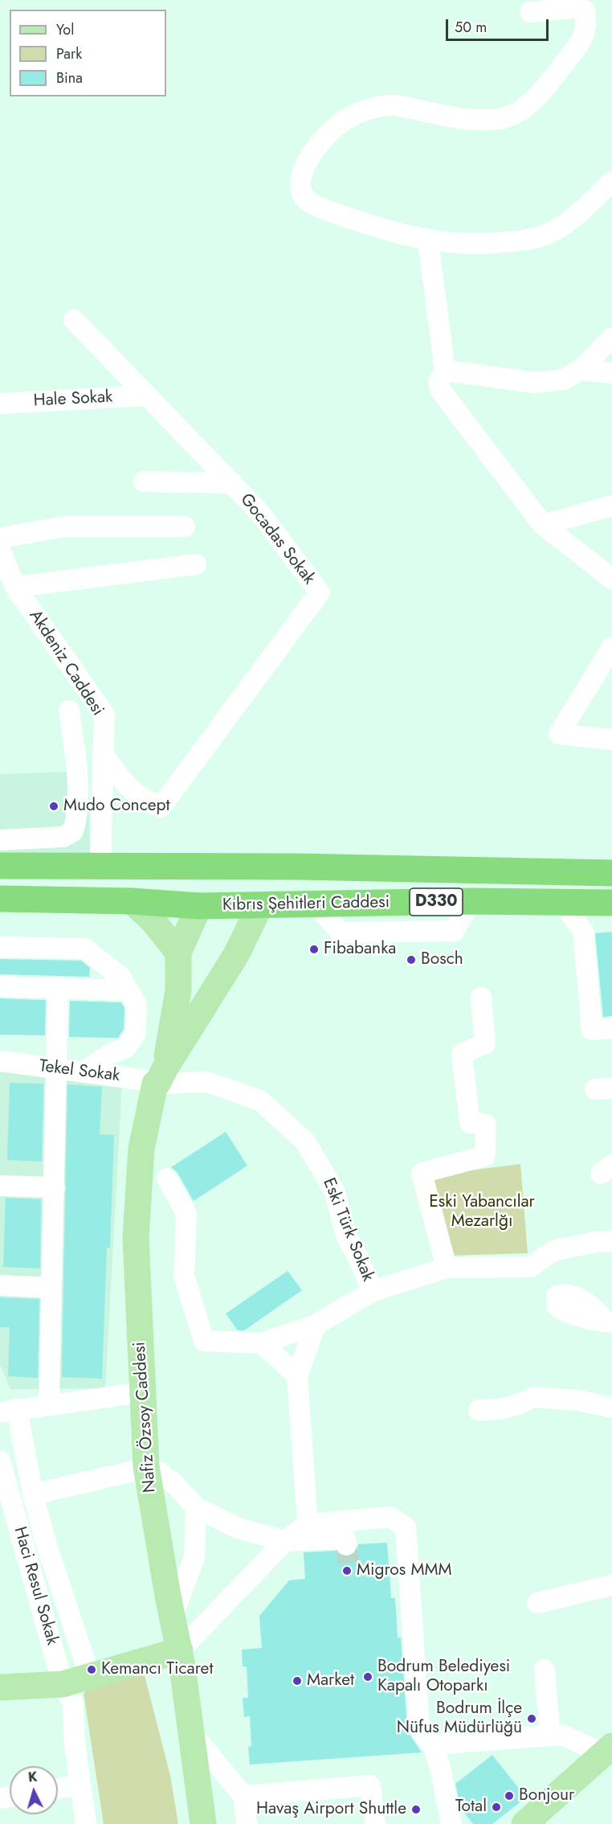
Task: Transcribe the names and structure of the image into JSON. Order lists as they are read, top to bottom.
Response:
{
  "streets": {
    "highway": ["D330", "Kıbrıs Şehitleri Caddesi"],
    "main road": ["Nafiz Özsoy Caddesi"],
    "street": [
      "Hale Sokak",
      "Gocadas Sokak",
      "Akdeniz Caddesi",
      "Tekel Sokak",
      "Eski Türk Sokak",
      "Haci Resul Sokak"
    ]
  },
  "crossings": [
    ["Hale Sokak", "Gocadas Sokak"],
    ["Gocadas Sokak", "Akdeniz Caddesi"],
    ["Akdeniz Caddesi", "Kıbrıs Şehitleri Caddesi"],
    ["Kıbrıs Şehitleri Caddesi", "Nafiz Özsoy Caddesi"],
    ["Tekel Sokak", "Eski Türk Sokak"],
    ["Tekel Sokak", "Nafiz Özsoy Caddesi"],
    ["Eski Türk Sokak", "Nafiz Özsoy Caddesi"]
  ],
  "parks": ["Eski Yabancılar Mezarlğı"],
  "places": [
    "Mudo Concept",
    "Fibabanka",
    "Bosch",
    "Migros MMM",
    "Kemancı Ticaret",
    "Bodrum Belediyesi Kapalı Otoparkı",
    "Market",
    "Bodrum İlçe Nüfus Müdürlüğü",
    "Bonjour",
    "Total",
    "Havaş Airport Shuttle"
  ],
  "legend": ["Yol", "Park", "Bina"],
  "scale_bar": "50 m",
  "north": "top"
}
